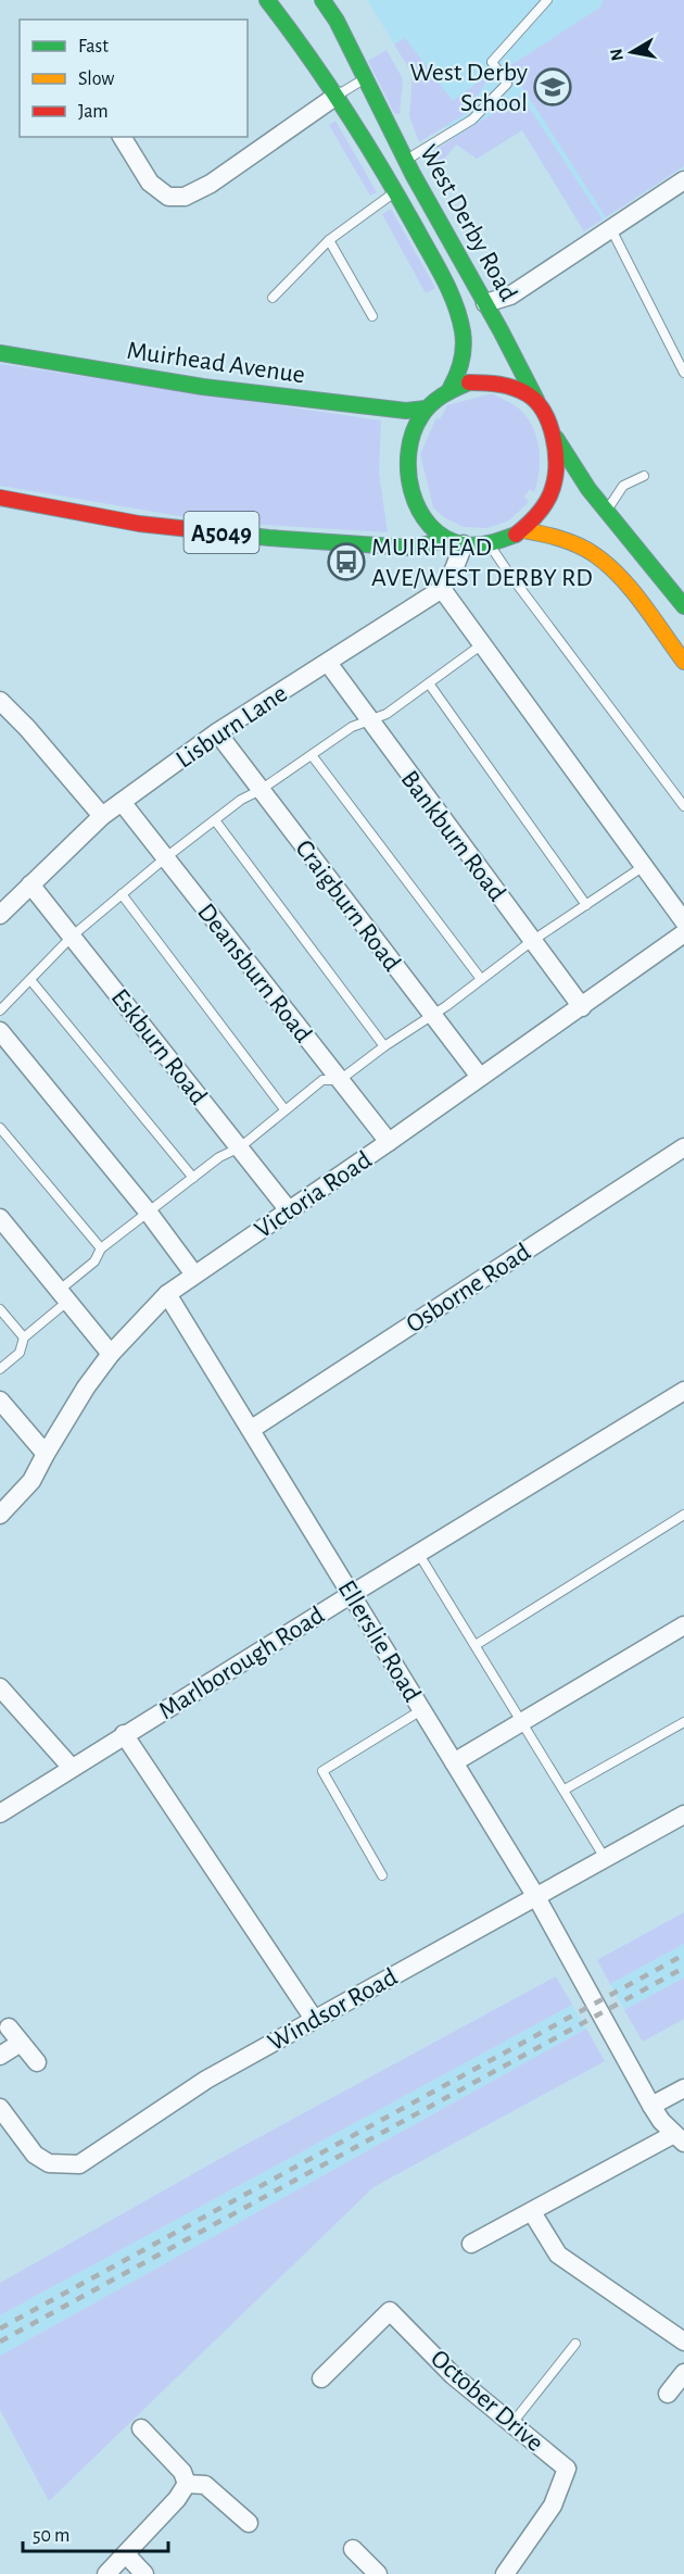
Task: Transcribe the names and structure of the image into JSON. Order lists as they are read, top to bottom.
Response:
{
  "streets": {
    "main road": ["West Derby Road", "Muirhead Avenue", "A5049"],
    "street": [
      "Lisburn Lane",
      "Bankburn Road",
      "Craigburn Road",
      "Deansburn Road",
      "Eskburn Road",
      "Victoria Road",
      "Osborne Road",
      "Ellerslie Road",
      "Marlborough Road",
      "Windsor Road",
      "October Drive"
    ]
  },
  "crossings": [
    ["West Derby Road", "Muirhead Avenue"],
    ["West Derby Road", "A5049"],
    ["West Derby Road", "Lisburn Lane"],
    ["Muirhead Avenue", "A5049"],
    ["Muirhead Avenue", "Lisburn Lane"],
    ["A5049", "Lisburn Lane"],
    ["Lisburn Lane", "Bankburn Road"],
    ["Lisburn Lane", "Craigburn Road"],
    ["Lisburn Lane", "Deansburn Road"],
    ["Lisburn Lane", "Eskburn Road"],
    ["Bankburn Road", "Victoria Road"],
    ["Craigburn Road", "Victoria Road"],
    ["Deansburn Road", "Victoria Road"],
    ["Eskburn Road", "Victoria Road"],
    ["Victoria Road", "Ellerslie Road"],
    ["Osborne Road", "Ellerslie Road"],
    ["Ellerslie Road", "Marlborough Road"],
    ["Ellerslie Road", "Windsor Road"]
  ],
  "places": {
    "school or university": ["West Derby School"],
    "bus stop": ["MUIRHEAD AVE/WEST DERBY RD"]
  },
  "legend": ["Fast", "Slow", "Jam"],
  "scale_bar": "50 m",
  "north": "left"
}
